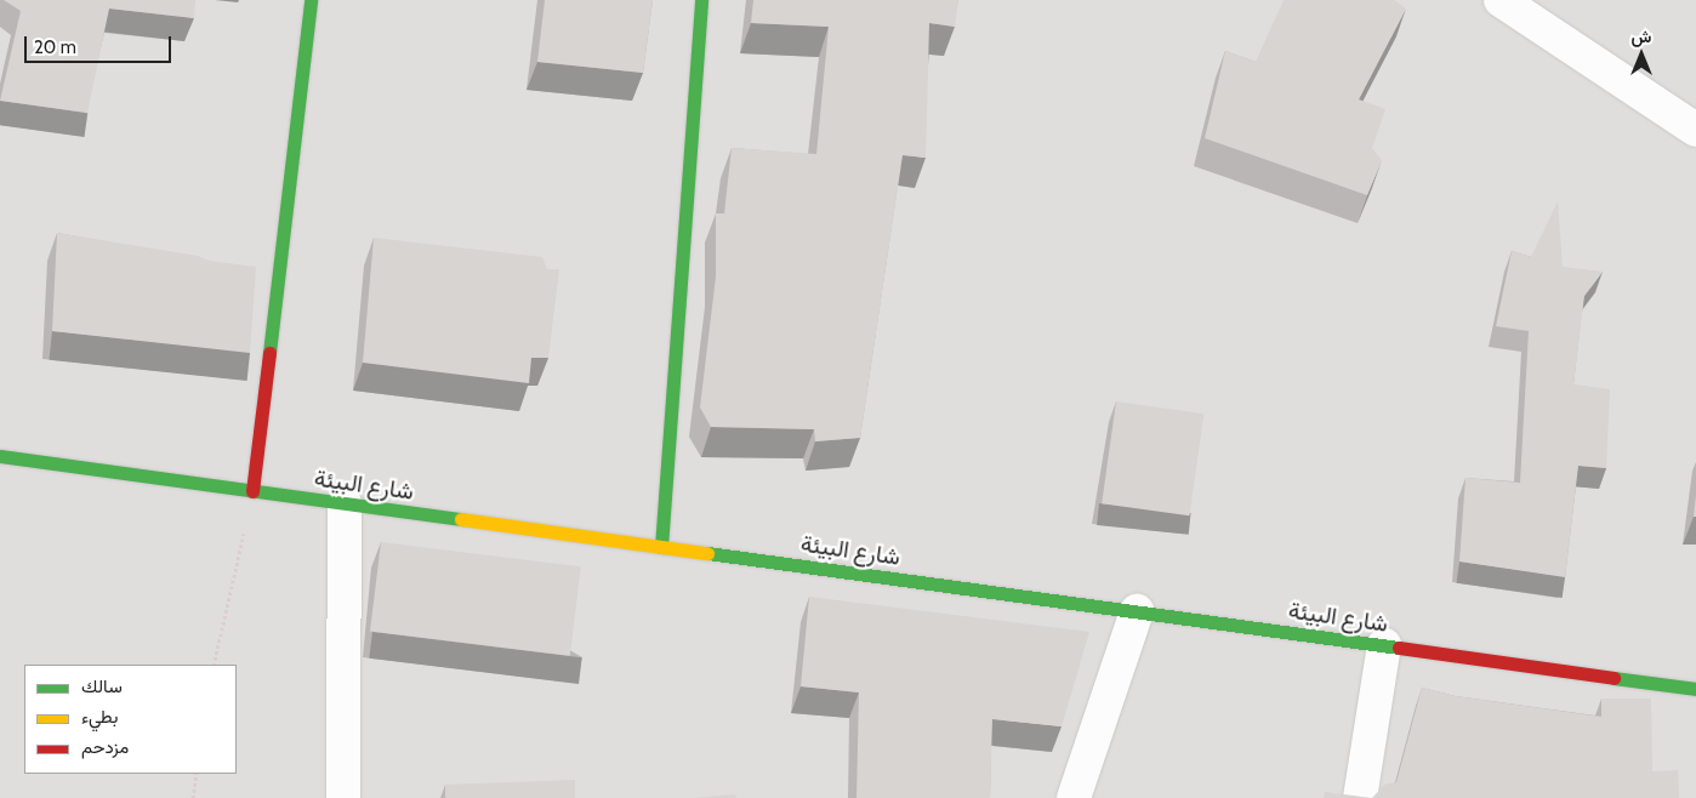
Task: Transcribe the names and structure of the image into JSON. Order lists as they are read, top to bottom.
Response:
{
  "streets": {
    "street": ["شارع البيئة"]
  },
  "legend": ["سالك", "بطيء", "مزدحم"],
  "scale_bar": "20 m",
  "north": "top"
}
